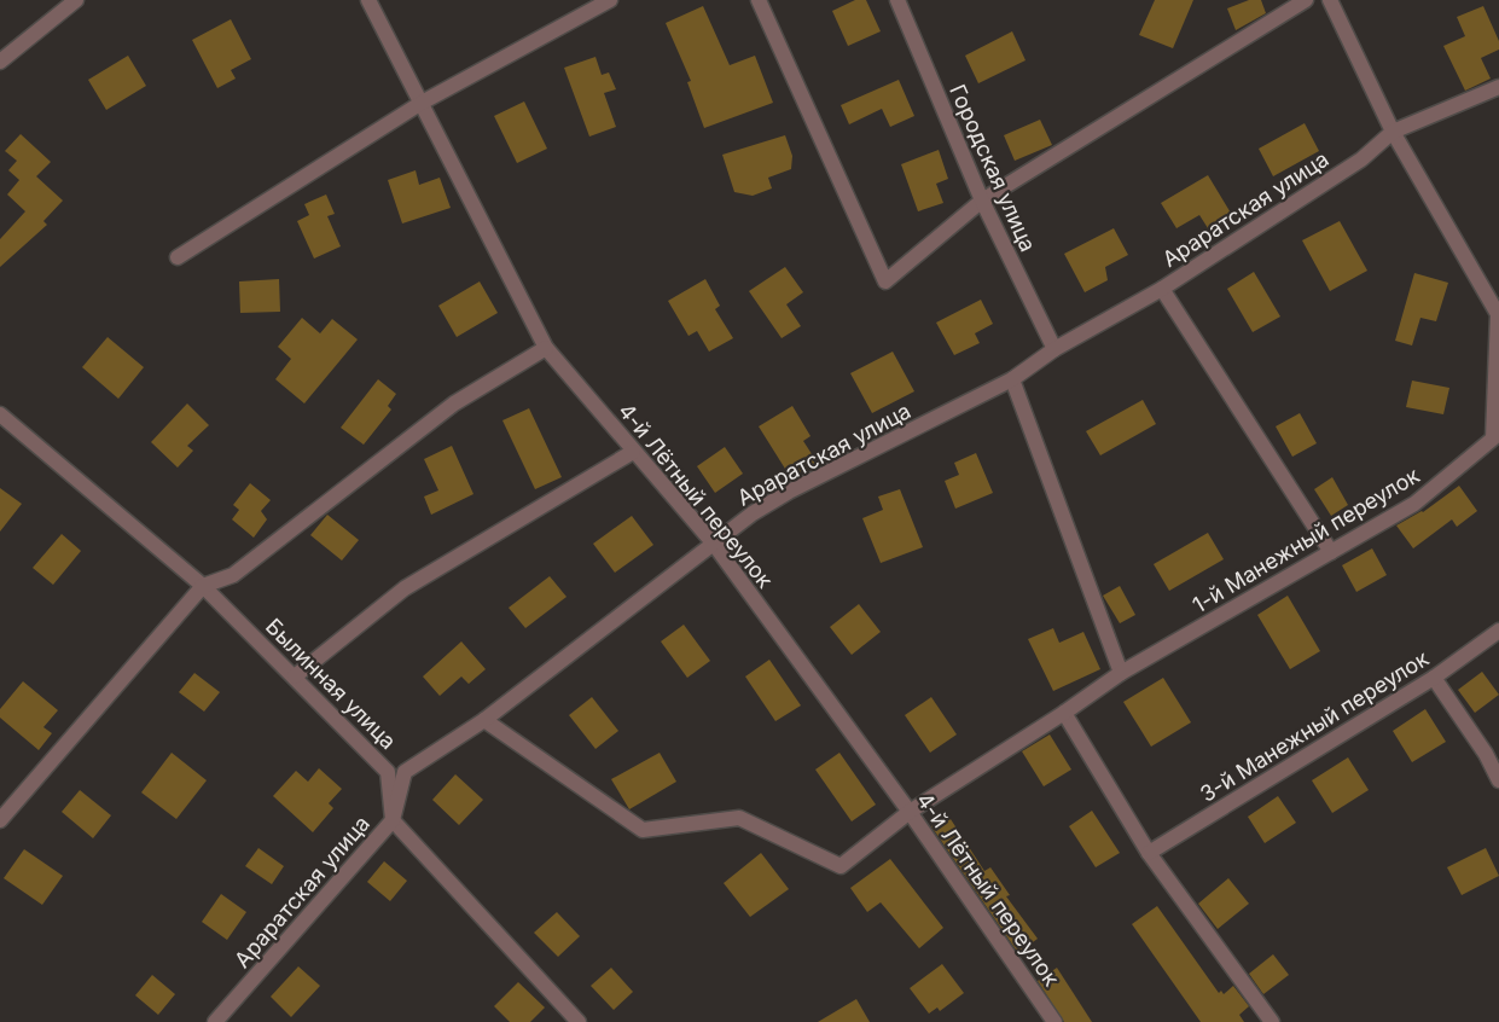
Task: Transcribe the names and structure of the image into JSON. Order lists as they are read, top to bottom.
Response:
{
  "streets": {
    "street": [
      "Городская улица",
      "Араратская улица",
      "4-й Лётный переулок",
      "1-й Манежный переулок",
      "Былинная улица",
      "3-й Манежный переулок"
    ]
  },
  "crossings": [
    ["Городская улица", "Араратская улица"],
    ["Араратская улица", "4-й Лётный переулок"],
    ["Араратская улица", "1-й Манежный переулок"],
    ["Араратская улица", "Былинная улица"],
    ["4-й Лётный переулок", "1-й Манежный переулок"]
  ]
}
